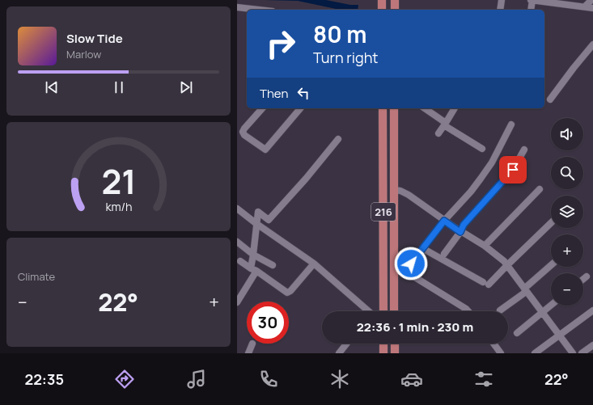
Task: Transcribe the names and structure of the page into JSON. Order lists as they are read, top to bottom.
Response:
{
  "streets": {
    "main road": ["216"]
  },
  "page": {
    "turn": ["80 m", "Turn right"],
    "song": ["Slow Tide", "Marlow"],
    "then": "Then",
    "map_buttons": ["+", "−"],
    "tile": "Climate",
    "heat": ["−", "22°", "+"],
    "limit": "30",
    "trip": "22:36 · 1 min · 230 m",
    "tabs": ["22:35", "22°"],
    "gauge": ["21", "km/h"]
  }
}
